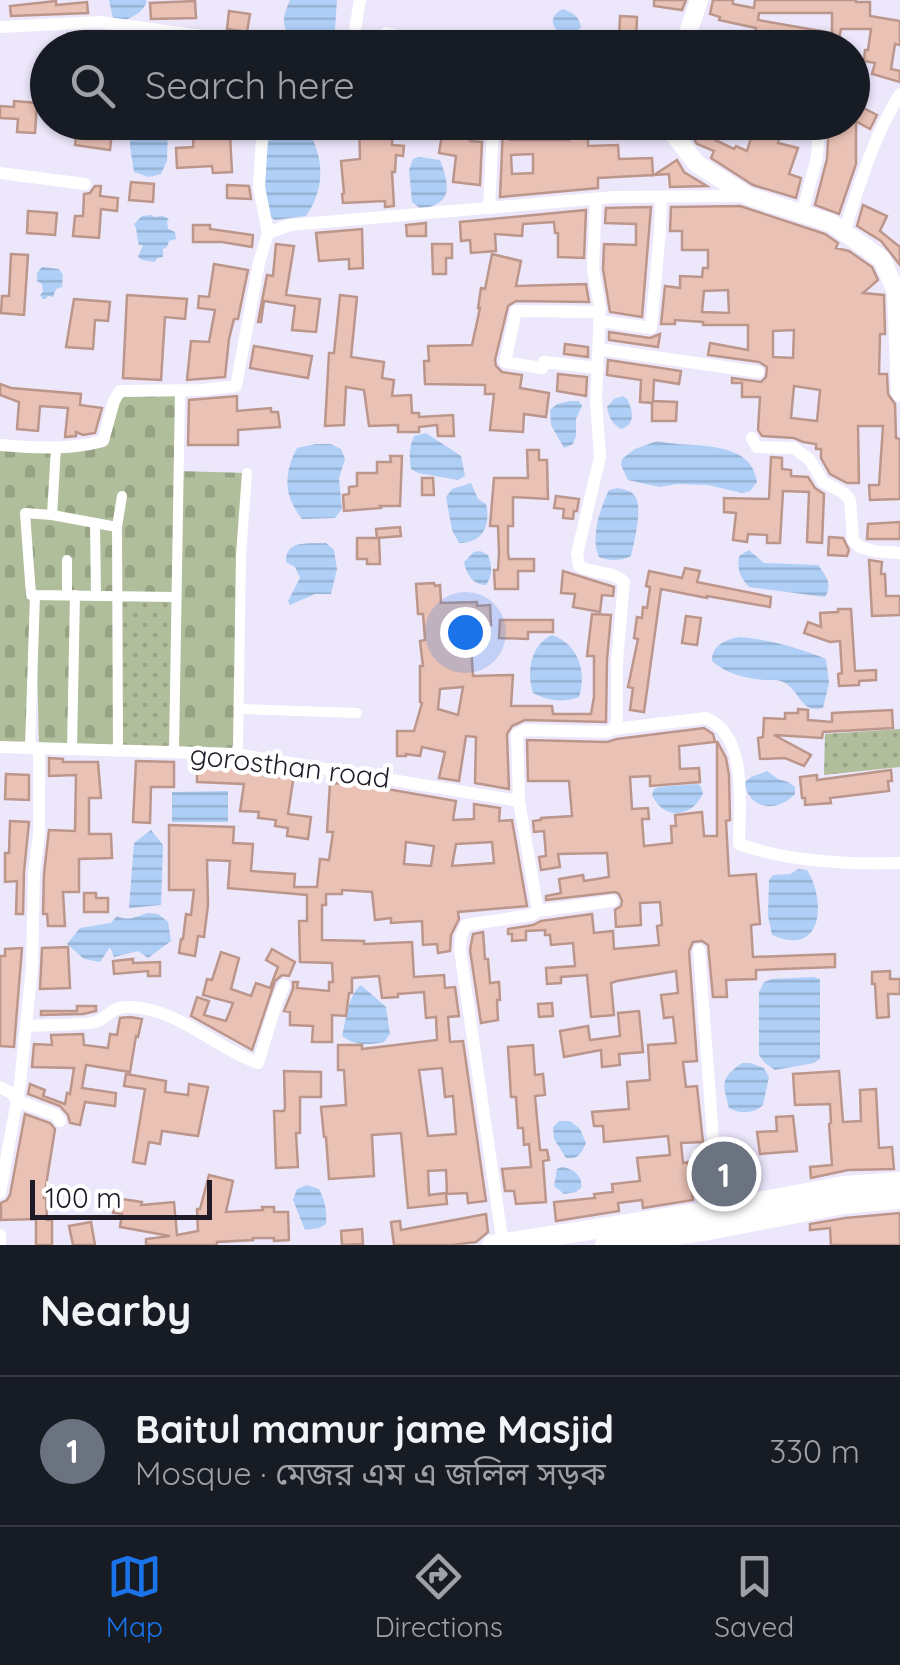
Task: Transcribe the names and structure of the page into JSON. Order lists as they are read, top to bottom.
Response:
{
  "streets": {
    "street": ["gorosthan road"]
  },
  "scale_bar": "100 m",
  "page": {
    "search": "Search here",
    "pins": "1",
    "scale": "100 m",
    "heading": "Nearby",
    "list": [
      {
        "mark": "1",
        "name": "Baitul mamur jame Masjid",
        "note": "Mosque · মেজর এম এ জলিল সড়ক",
        "value": "330 m"
      }
    ],
    "nav": ["Map", "Directions", "Saved"]
  }
}
